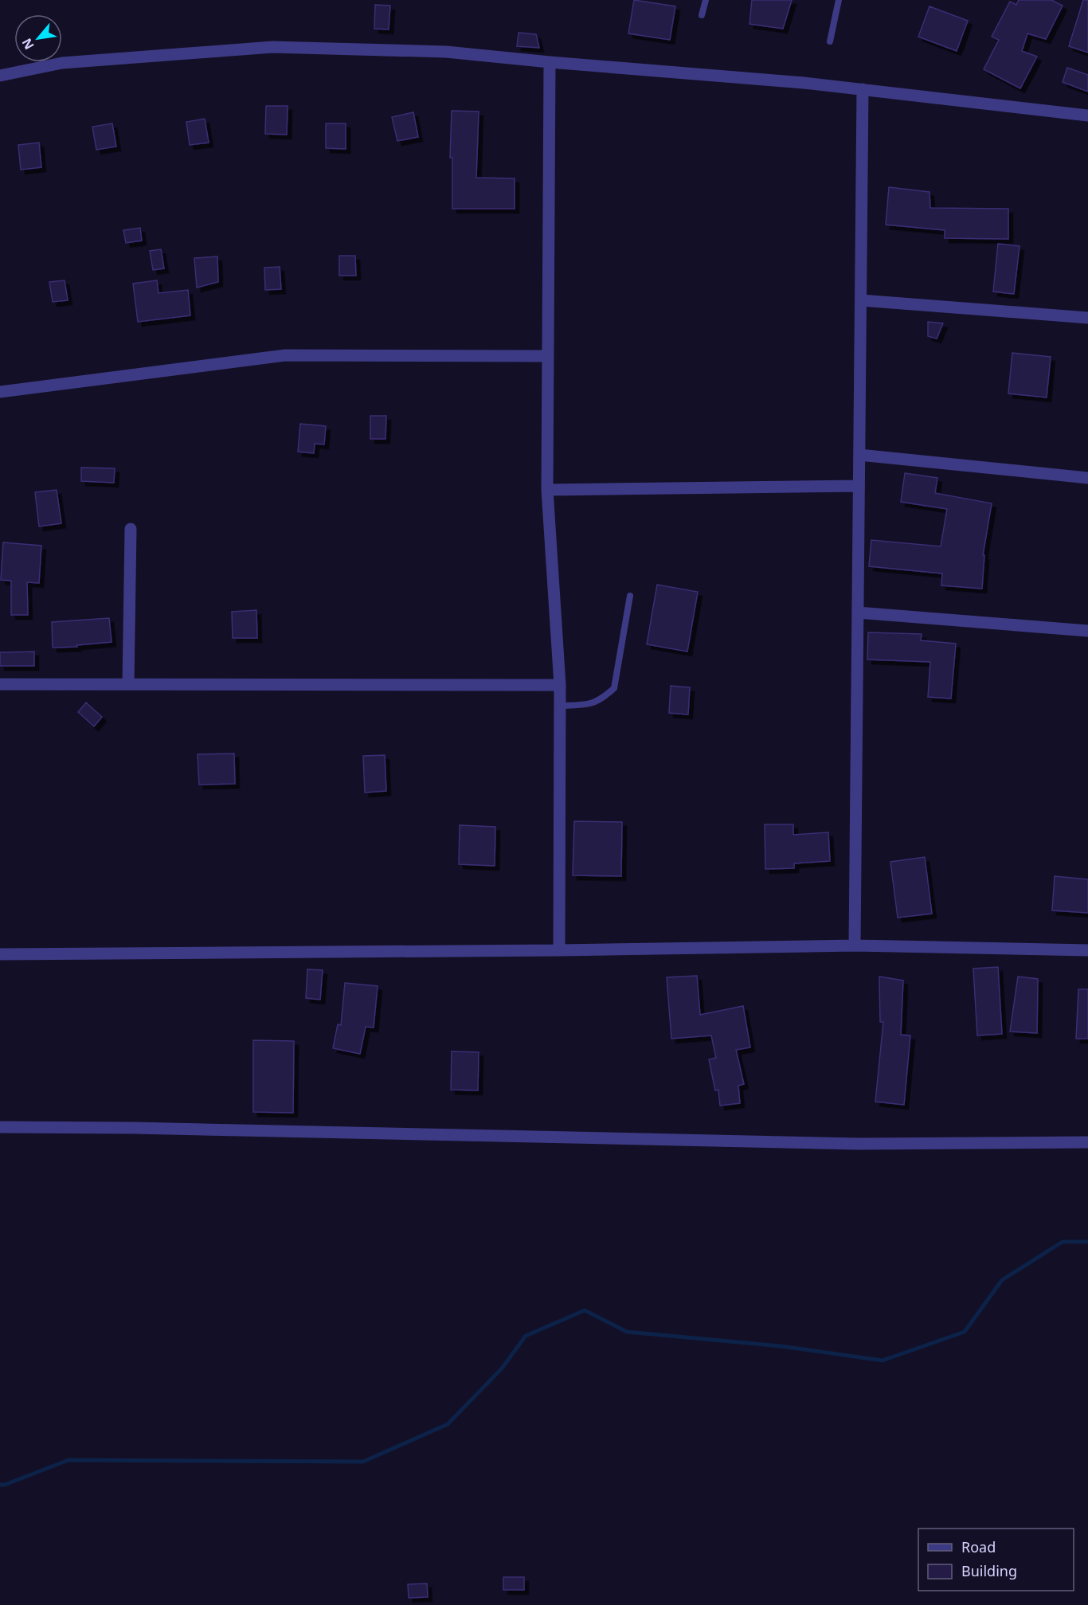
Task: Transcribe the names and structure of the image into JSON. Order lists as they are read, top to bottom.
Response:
{
  "legend": ["Road", "Building"],
  "north": "bottom left"
}
